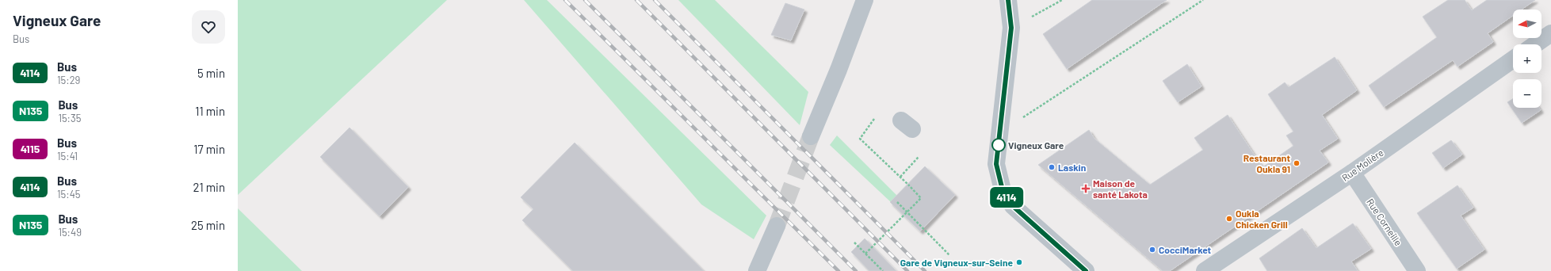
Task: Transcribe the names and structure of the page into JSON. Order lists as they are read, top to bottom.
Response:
{
  "streets": {
    "street": ["Rue Molière", "Rue Corneille"]
  },
  "crossings": [
    ["Rue Molière", "Rue Corneille"]
  ],
  "places": {
    "other": [
      "Vigneux Gare",
      "Restaurant Oukla 91",
      "Laskin",
      "Oukla Chicken Grill",
      "CocciMarket",
      "Gare de Vigneux-sur-Seine"
    ],
    "health": ["Maison de santé Lakota"]
  },
  "lines": ["bus line 4114"],
  "north": "left",
  "page": {
    "heading": ["Vigneux Gare", "Bus"],
    "on_map": "4114",
    "map_buttons": ["+", "−"],
    "list": [
      {
        "mark": "4114",
        "name": "Bus",
        "note": "15:29",
        "value": "5 min"
      },
      {
        "mark": "N135",
        "name": "Bus",
        "note": "15:35",
        "value": "11 min"
      },
      {
        "mark": "4115",
        "name": "Bus",
        "note": "15:41",
        "value": "17 min"
      },
      {
        "mark": "4114",
        "name": "Bus",
        "note": "15:45",
        "value": "21 min"
      },
      {
        "mark": "N135",
        "name": "Bus",
        "note": "15:49",
        "value": "25 min"
      }
    ]
  }
}
